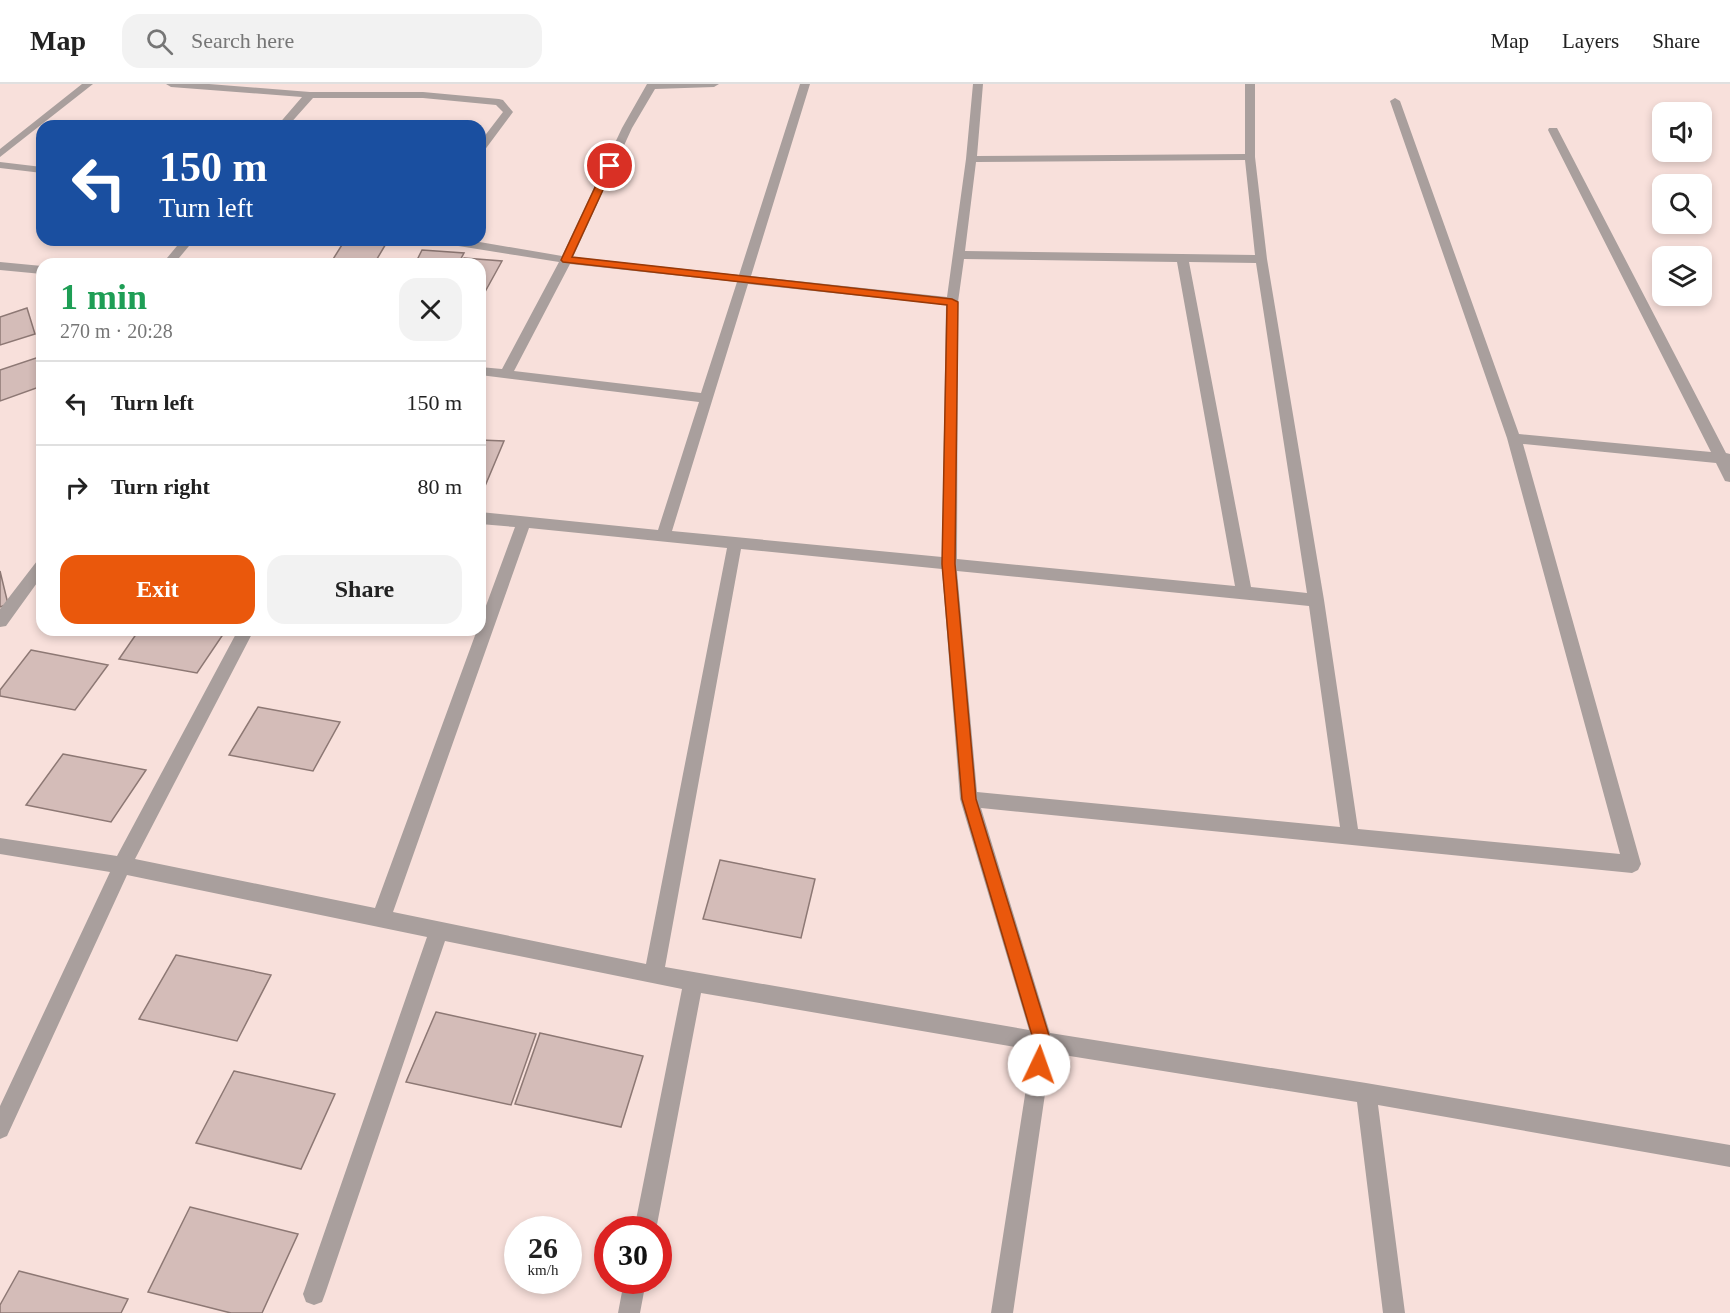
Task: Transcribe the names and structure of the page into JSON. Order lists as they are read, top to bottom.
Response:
{
  "page": {
    "header": "Map",
    "search": "Search here",
    "nav": ["Map", "Layers", "Share"],
    "turn": ["150 m", "Turn left"],
    "heading": ["1 min", "270 m · 20:28"],
    "list": [
      {
        "name": "Turn left",
        "value": "150 m"
      },
      {
        "name": "Turn right",
        "value": "80 m"
      }
    ],
    "buttons": ["Exit", "Share"],
    "speed": "26 km/h",
    "limit": "30"
  }
}
